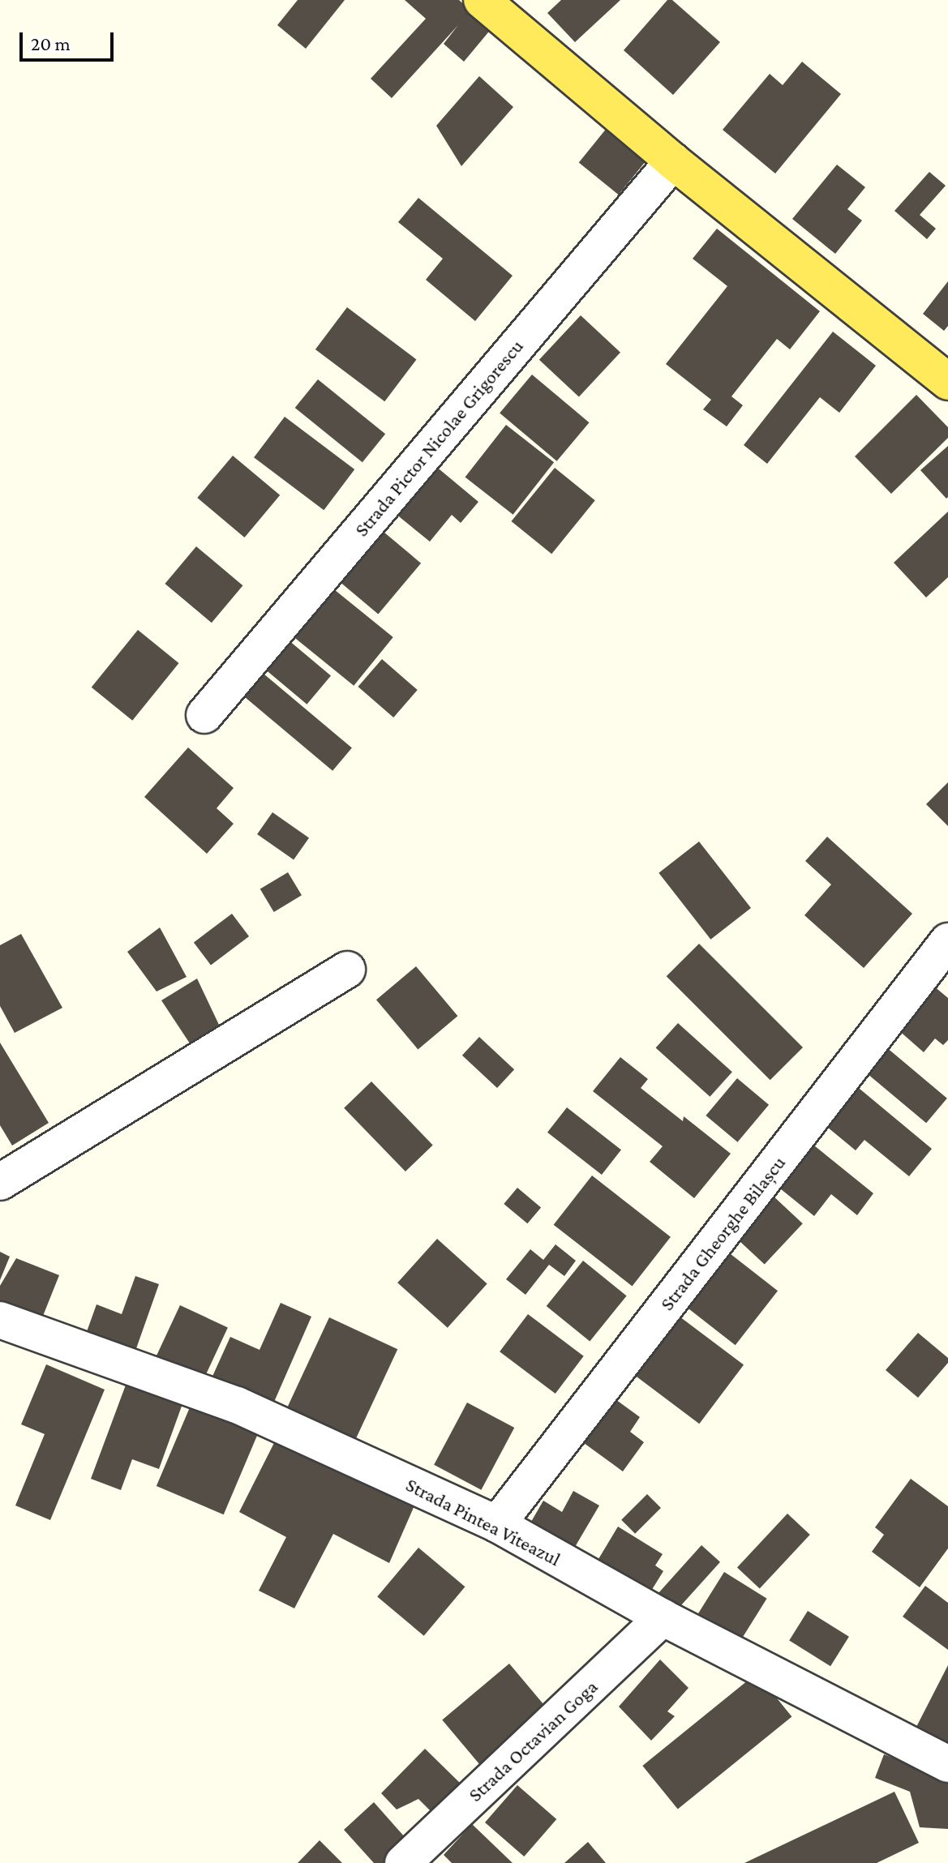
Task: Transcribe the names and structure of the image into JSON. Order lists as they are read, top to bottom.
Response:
{
  "streets": {
    "street": [
      "Strada Pictor Nicolae Grigorescu",
      "Strada Gheorghe Bilașcu",
      "Strada Pintea Viteazul",
      "Strada Octavian Goga"
    ]
  },
  "crossings": [
    ["Strada Gheorghe Bilașcu", "Strada Pintea Viteazul"],
    ["Strada Pintea Viteazul", "Strada Octavian Goga"]
  ],
  "scale_bar": "20 m"
}
